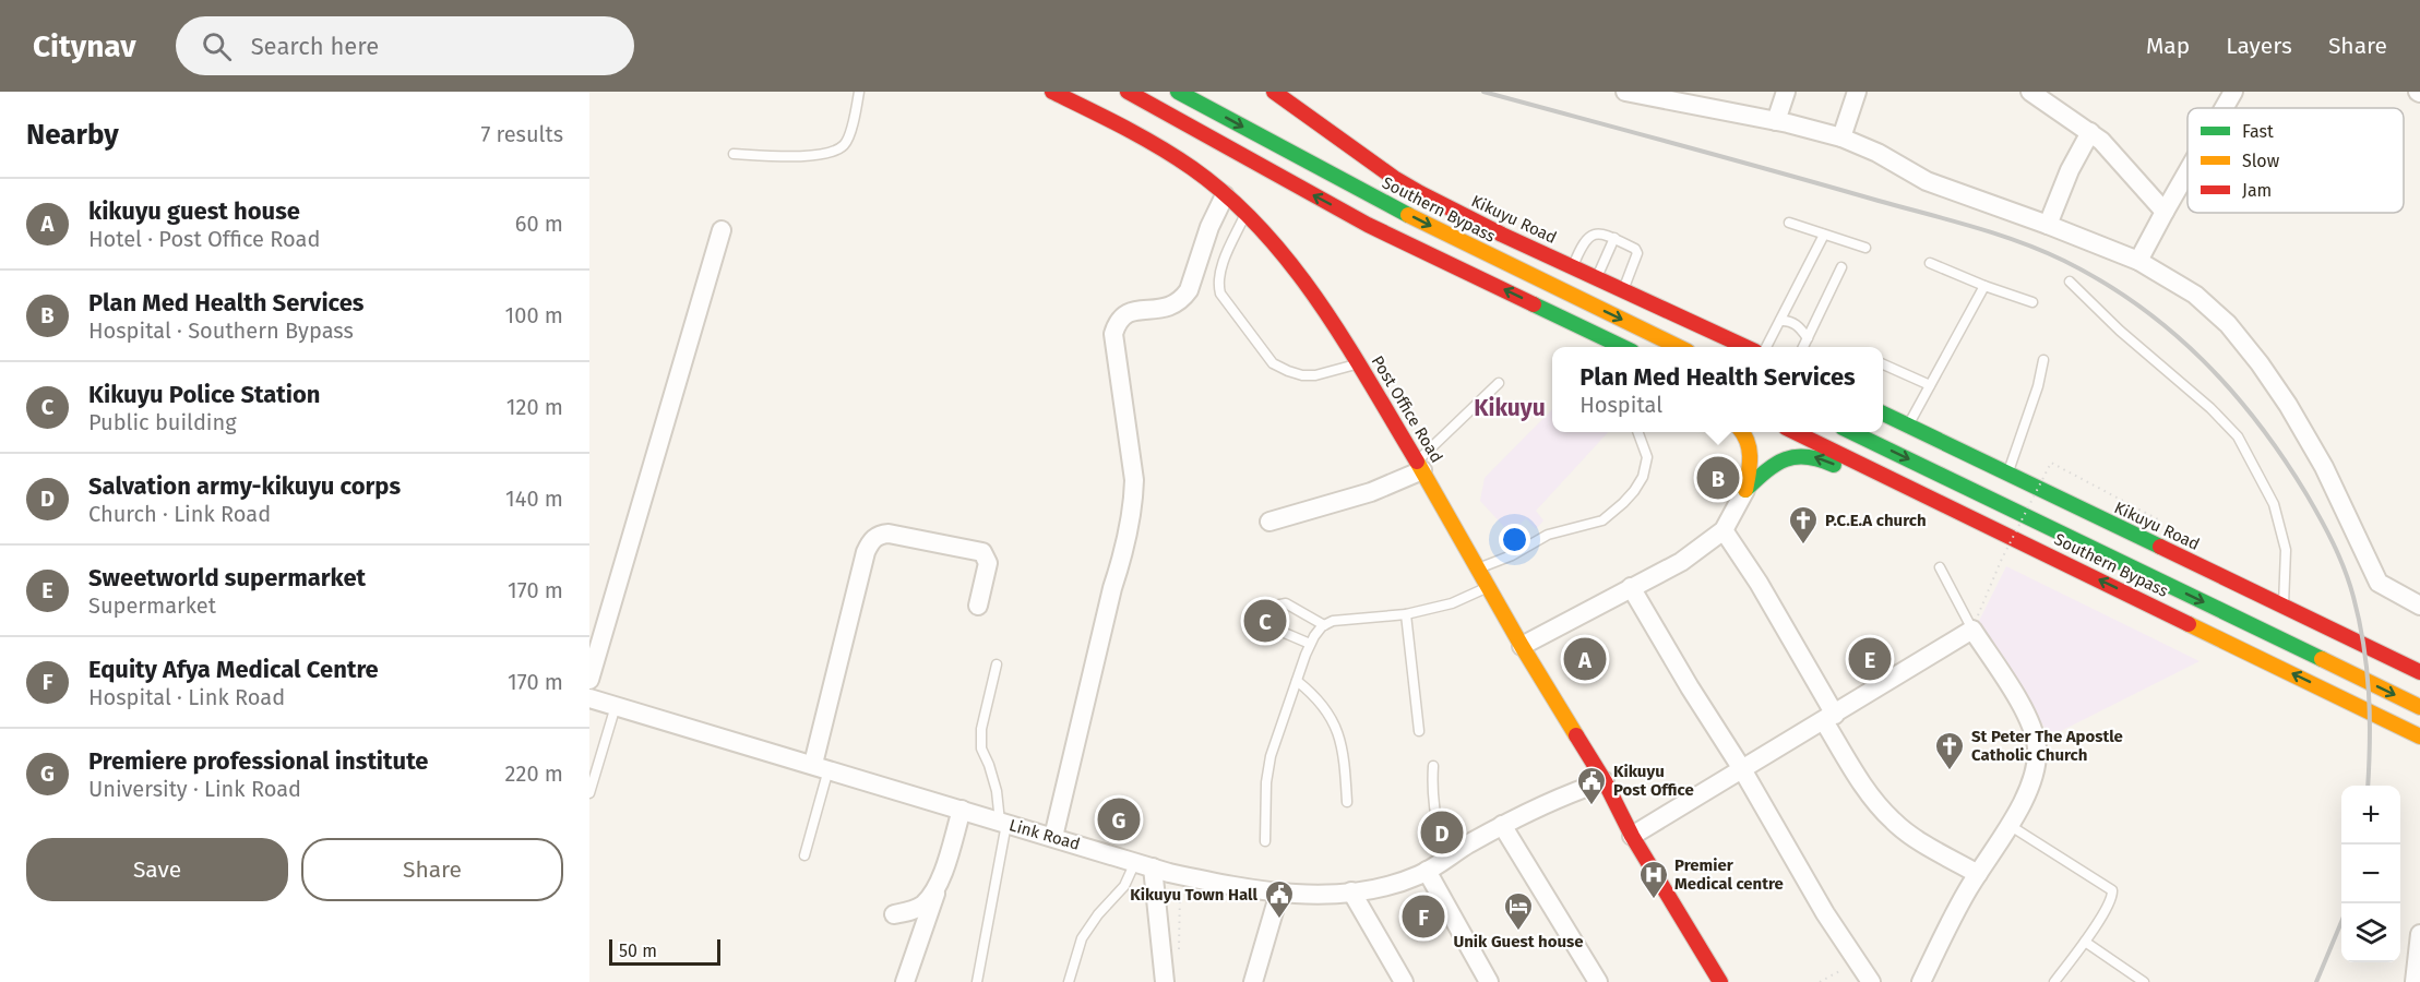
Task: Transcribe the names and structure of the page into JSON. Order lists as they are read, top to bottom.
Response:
{
  "streets": {
    "main road": ["Southern Bypass", "Kikuyu Road", "Post Office Road"],
    "street": ["Link Road"]
  },
  "crossings": [
    ["Post Office Road", "Link Road"]
  ],
  "districts": ["Kikuyu"],
  "places": {
    "church": ["P.C.E.A church", "St Peter The Apostle Catholic Church"],
    "public building": ["Kikuyu Post Office", "Kikuyu Town Hall"],
    "hospital": ["Premier Medical centre"],
    "hotel": ["Unik Guest house"]
  },
  "legend": ["Fast", "Slow", "Jam"],
  "scale_bar": "50 m",
  "page": {
    "header": "Citynav",
    "search": "Search here",
    "nav": ["Map", "Layers", "Share"],
    "heading": ["Nearby", "7 results"],
    "list": [
      {
        "mark": "A",
        "name": "kikuyu guest house",
        "note": "Hotel · Post Office Road",
        "value": "60 m"
      },
      {
        "mark": "B",
        "name": "Plan Med Health Services",
        "note": "Hospital · Southern Bypass",
        "value": "100 m"
      },
      {
        "mark": "C",
        "name": "Kikuyu Police Station",
        "note": "Public building",
        "value": "120 m"
      },
      {
        "mark": "D",
        "name": "Salvation army-kikuyu corps",
        "note": "Church · Link Road",
        "value": "140 m"
      },
      {
        "mark": "E",
        "name": "Sweetworld supermarket",
        "note": "Supermarket",
        "value": "170 m"
      },
      {
        "mark": "F",
        "name": "Equity Afya Medical Centre",
        "note": "Hospital · Link Road",
        "value": "170 m"
      },
      {
        "mark": "G",
        "name": "Premiere professional institute",
        "note": "University · Link Road",
        "value": "220 m"
      }
    ],
    "popup": ["Plan Med Health Services", "Hospital"],
    "pins": [
      "B",
      "C",
      "A",
      "E",
      "G",
      "D",
      "F"
    ],
    "map_buttons": ["+", "−"],
    "buttons": ["Save", "Share"],
    "scale": "50 m"
  }
}
